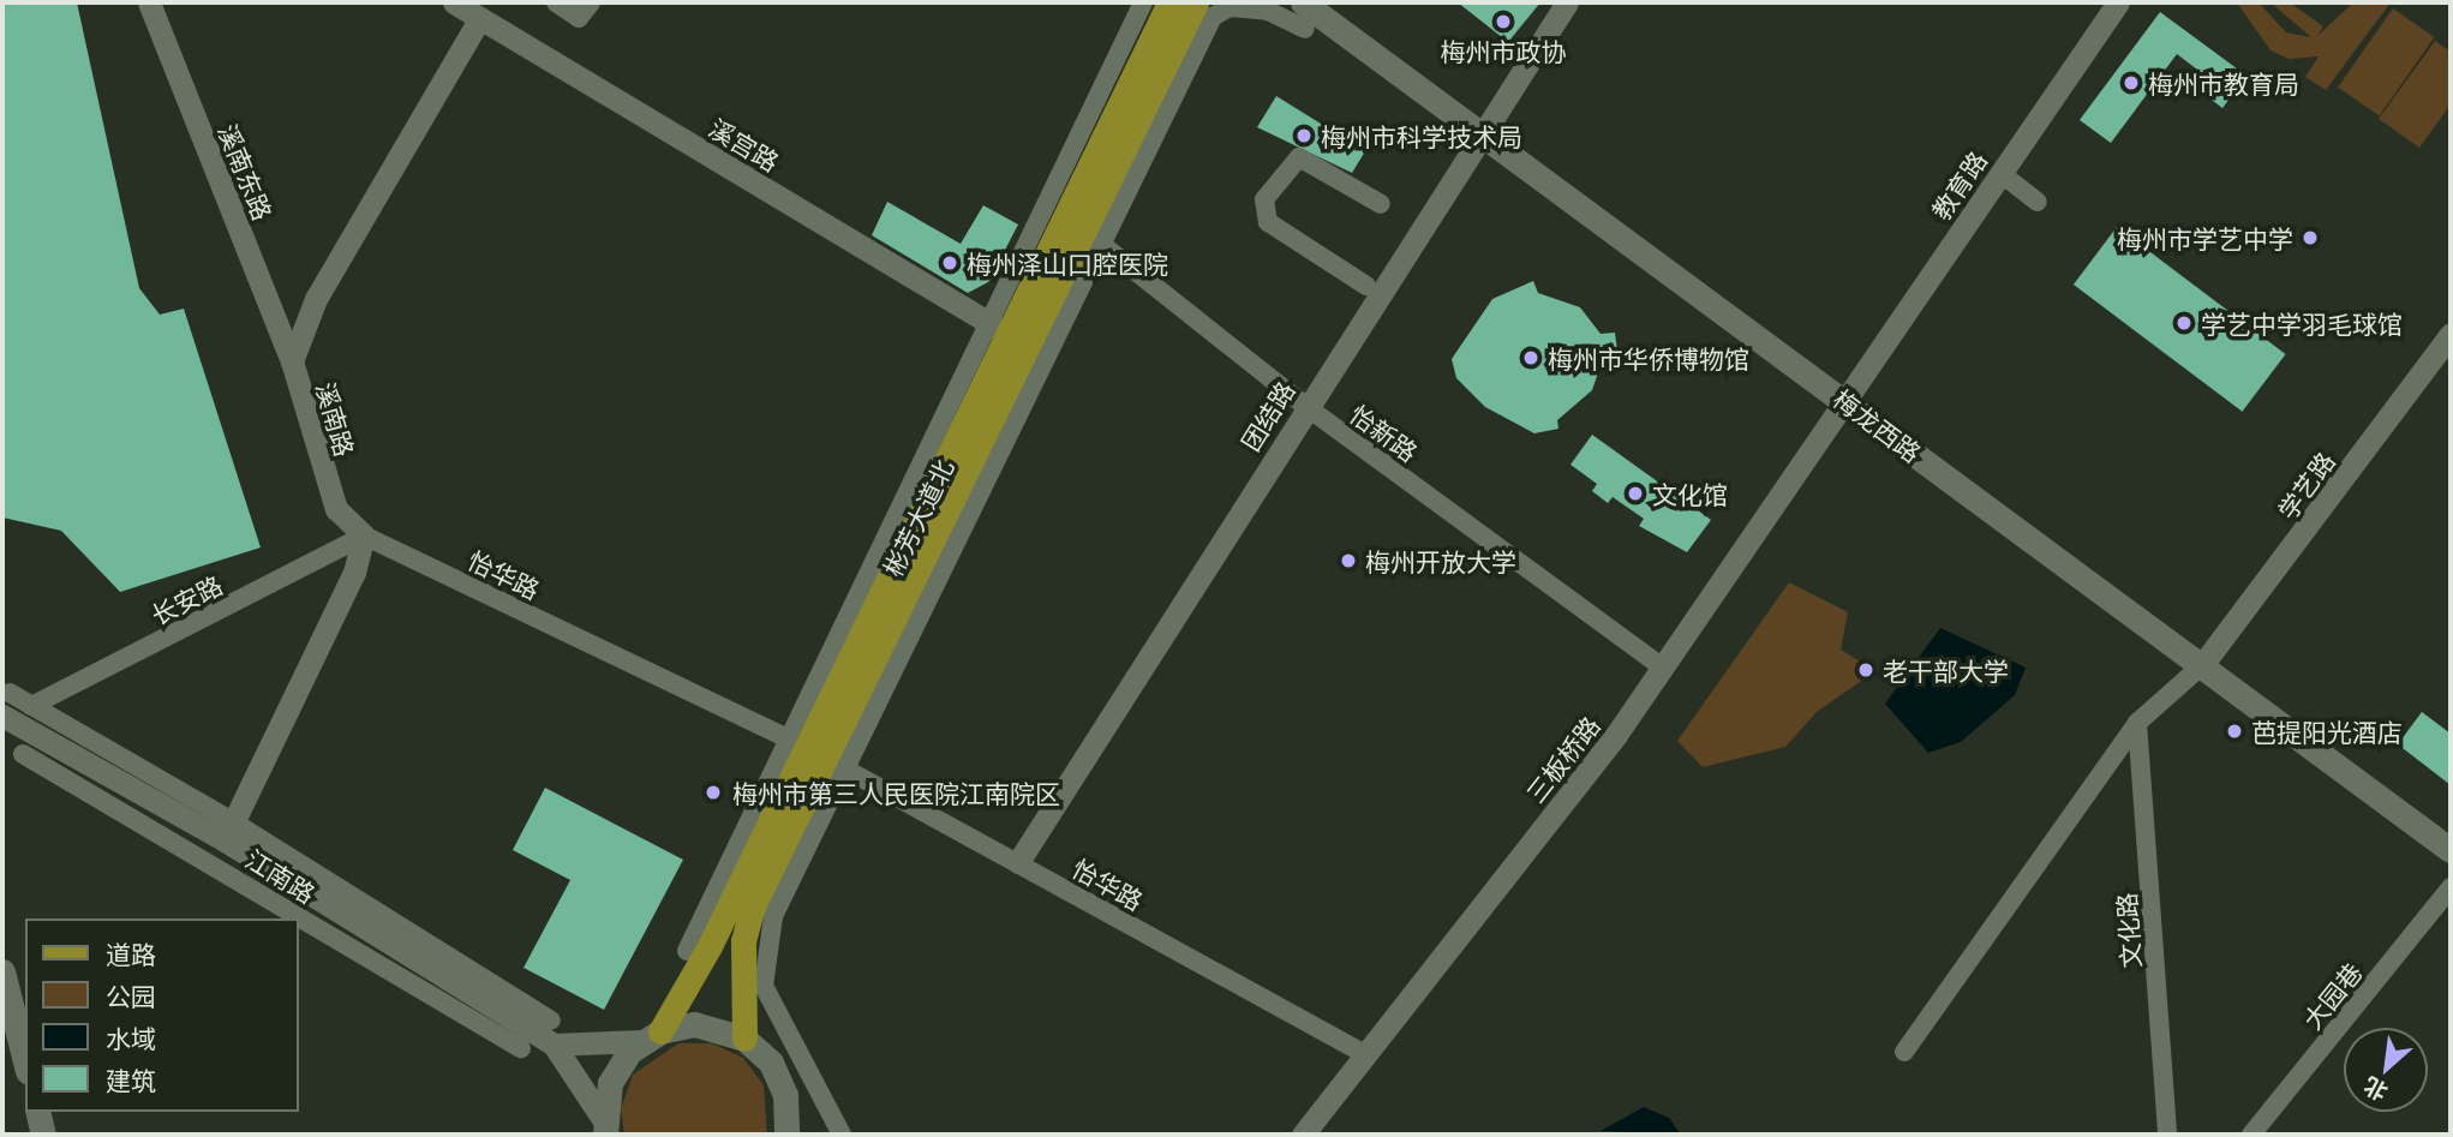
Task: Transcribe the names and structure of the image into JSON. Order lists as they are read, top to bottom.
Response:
{
  "streets": {
    "main road": ["梅龙西路", "彬芳大道北"],
    "street": [
      "溪宫路",
      "溪南东路",
      "教育路",
      "团结路",
      "溪南路",
      "怡新路",
      "学艺路",
      "怡华路",
      "长安路",
      "三板桥路",
      "江南路",
      "文化路",
      "大园巷"
    ]
  },
  "crossings": [
    ["溪宫路", "溪南路"],
    ["溪宫路", "彬芳大道北"],
    ["溪南东路", "溪南路"],
    ["教育路", "梅龙西路"],
    ["教育路", "三板桥路"],
    ["团结路", "梅龙西路"],
    ["团结路", "怡新路"],
    ["团结路", "怡华路"],
    ["溪南路", "怡华路"],
    ["溪南路", "长安路"],
    ["梅龙西路", "学艺路"],
    ["梅龙西路", "三板桥路"],
    ["怡新路", "彬芳大道北"],
    ["怡新路", "三板桥路"],
    ["彬芳大道北", "怡华路"],
    ["怡华路", "长安路"],
    ["怡华路", "三板桥路"]
  ],
  "places": [
    "梅州市政协",
    "梅州市教育局",
    "梅州市科学技术局",
    "梅州市学艺中学",
    "梅州泽山口腔医院",
    "学艺中学羽毛球馆",
    "梅州市华侨博物馆",
    "文化馆",
    "梅州开放大学",
    "老干部大学",
    "芭提阳光酒店",
    "梅州市第三人民医院江南院区"
  ],
  "legend": [
    "道路",
    "公园",
    "水域",
    "建筑"
  ],
  "north": "bottom left"
}
